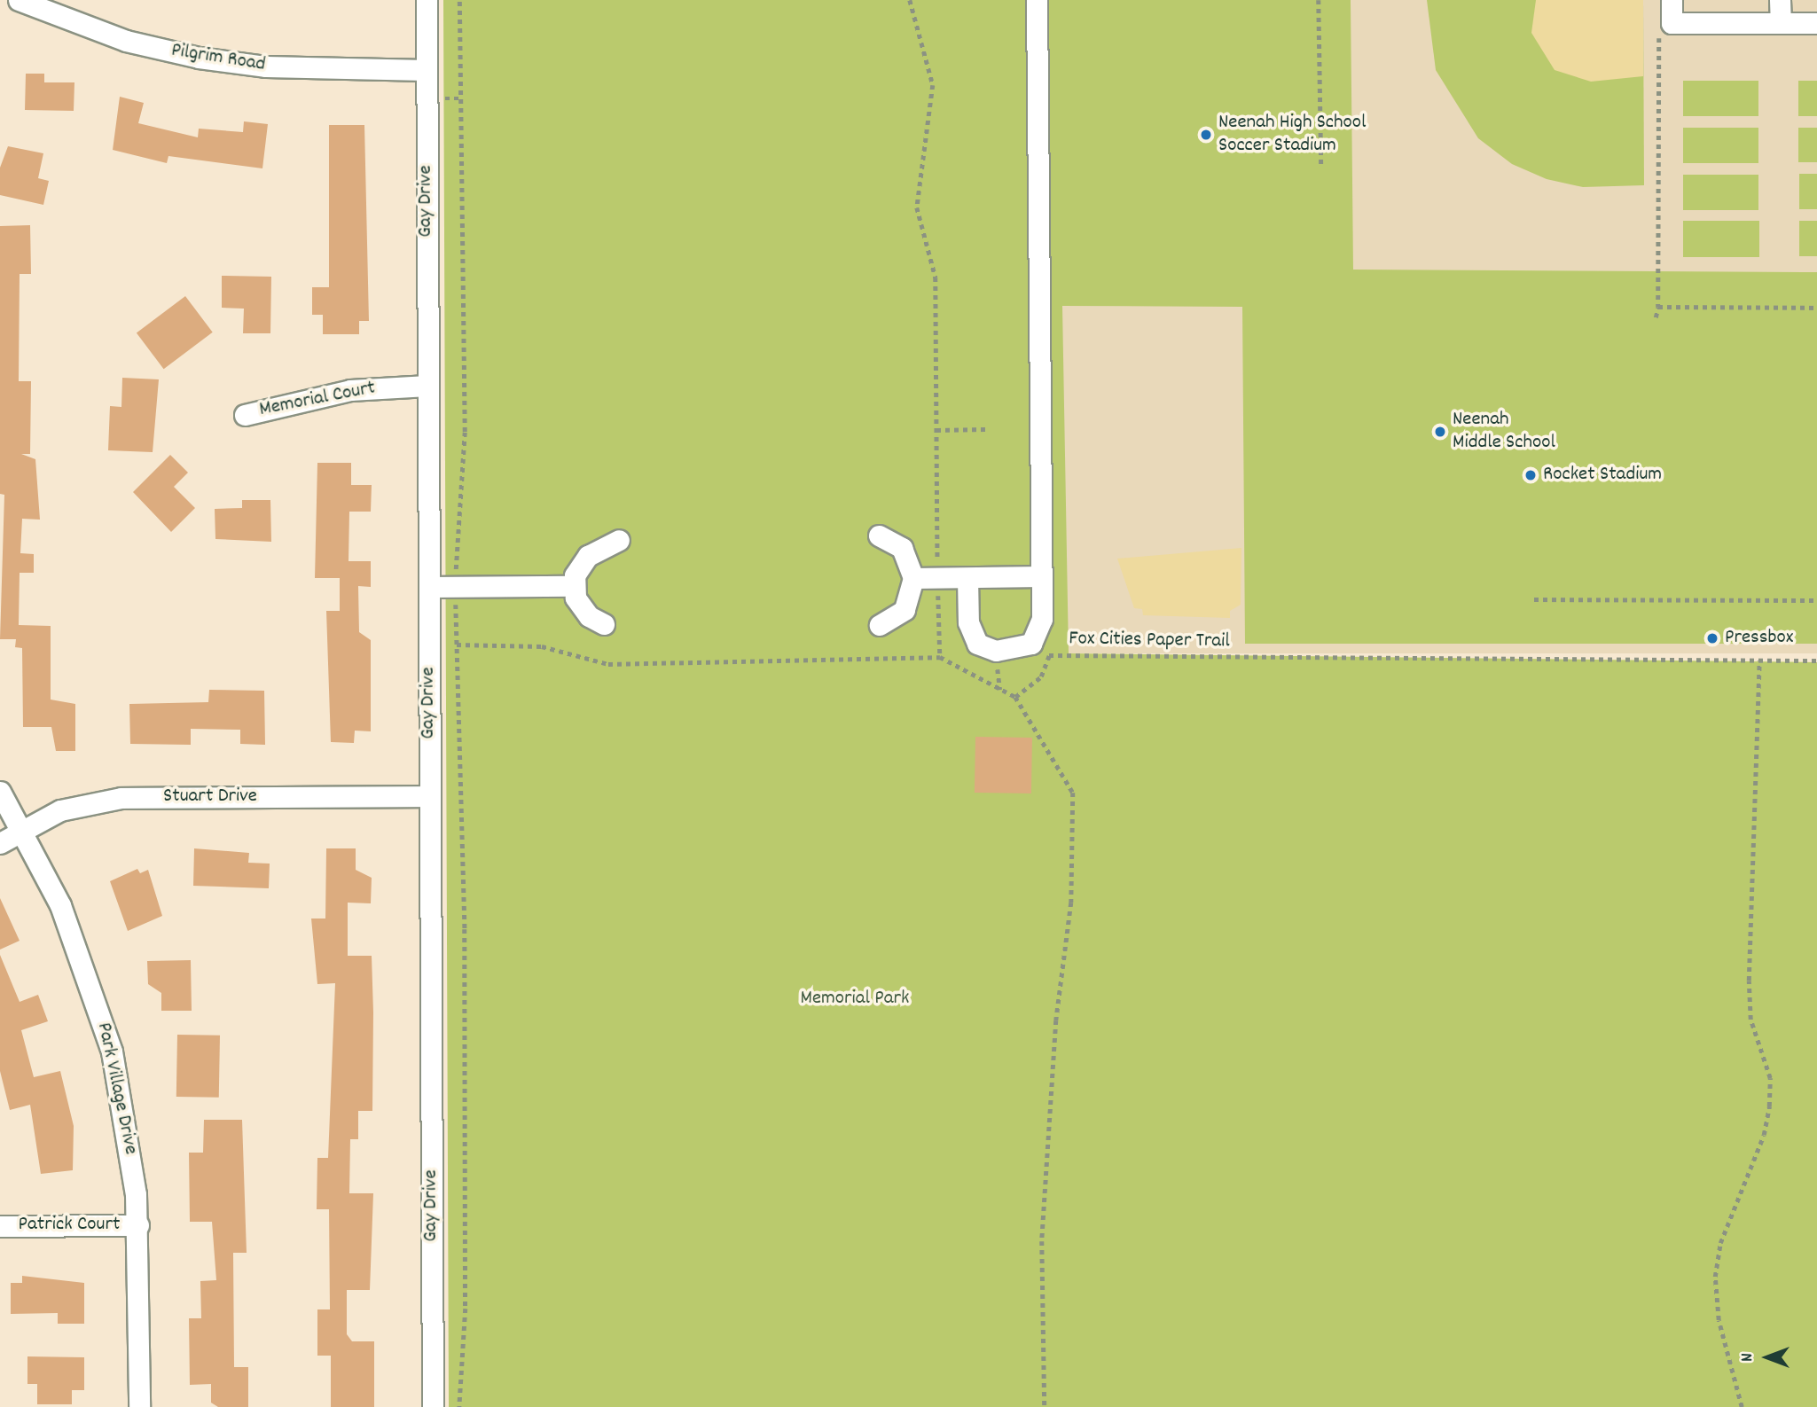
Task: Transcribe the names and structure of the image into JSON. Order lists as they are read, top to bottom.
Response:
{
  "streets": {
    "street": [
      "Pilgrim Road",
      "Gay Drive",
      "Memorial Court",
      "Stuart Drive",
      "Park Village Drive",
      "Patrick Court"
    ],
    "path": ["Fox Cities Paper Trail"]
  },
  "crossings": [
    ["Pilgrim Road", "Gay Drive"],
    ["Gay Drive", "Memorial Court"],
    ["Gay Drive", "Stuart Drive"],
    ["Stuart Drive", "Park Village Drive"],
    ["Park Village Drive", "Patrick Court"]
  ],
  "parks": ["Memorial Park"],
  "places": [
    "Neenah High School Soccer Stadium",
    "Neenah Middle School",
    "Rocket Stadium",
    "Pressbox"
  ],
  "north": "left"
}
